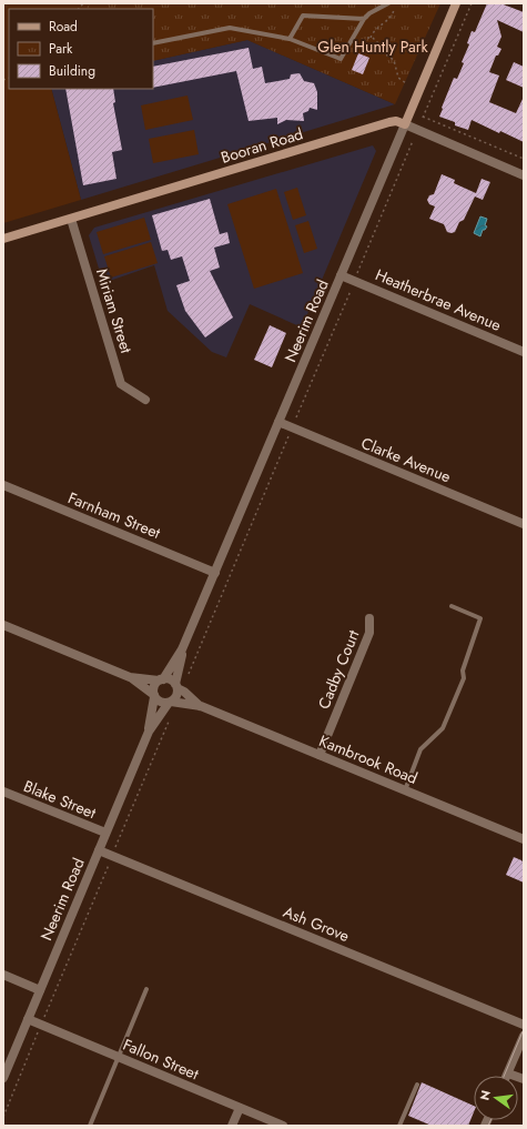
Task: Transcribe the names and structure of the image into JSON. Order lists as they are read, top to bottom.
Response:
{
  "streets": {
    "main road": ["Booran Road", "Neerim Road"],
    "street": [
      "Heatherbrae Avenue",
      "Miriam Street",
      "Clarke Avenue",
      "Farnham Street",
      "Cadby Court",
      "Kambrook Road",
      "Blake Street",
      "Ash Grove",
      "Fallon Street"
    ]
  },
  "crossings": [
    ["Booran Road", "Miriam Street"],
    ["Booran Road", "Neerim Road"],
    ["Heatherbrae Avenue", "Neerim Road"],
    ["Neerim Road", "Clarke Avenue"],
    ["Neerim Road", "Farnham Street"],
    ["Neerim Road", "Kambrook Road"],
    ["Neerim Road", "Blake Street"],
    ["Neerim Road", "Ash Grove"],
    ["Neerim Road", "Fallon Street"],
    ["Cadby Court", "Kambrook Road"]
  ],
  "parks": ["Glen Huntly Park"],
  "legend": ["Road", "Park", "Building"],
  "north": "left"
}
